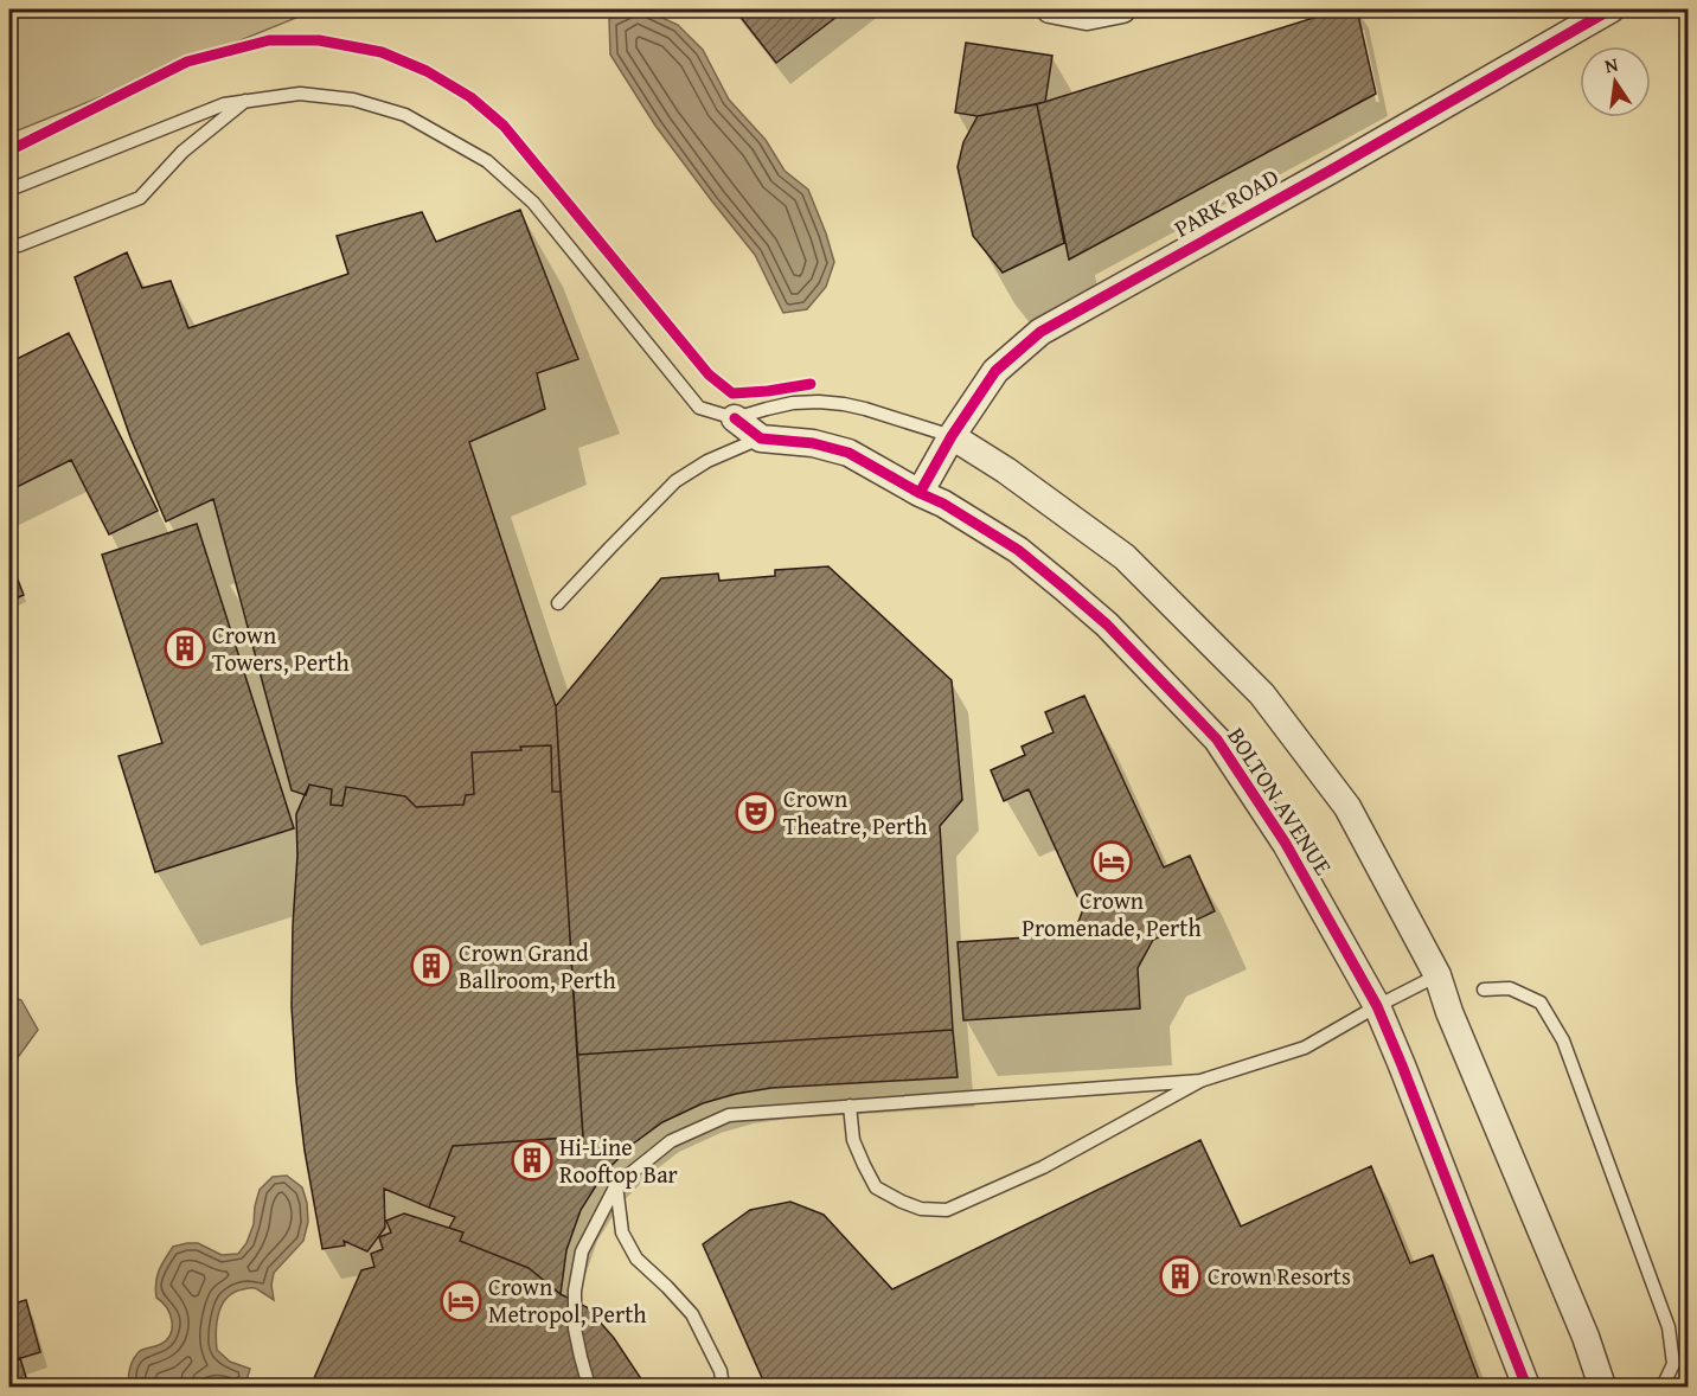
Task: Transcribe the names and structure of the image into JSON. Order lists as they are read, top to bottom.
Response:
{
  "streets": {
    "street": ["PARK ROAD", "BOLTON AVENUE"]
  },
  "crossings": [
    ["PARK ROAD", "BOLTON AVENUE"]
  ],
  "places": {
    "building": [
      "Crown Towers, Perth",
      "Crown Grand Ballroom, Perth",
      "Hi-Line Rooftop Bar",
      "Crown Resorts"
    ],
    "theatre": ["Crown Theatre, Perth"],
    "hotel": ["Crown Promenade, Perth", "Crown Metropol, Perth"]
  },
  "north": "top"
}
